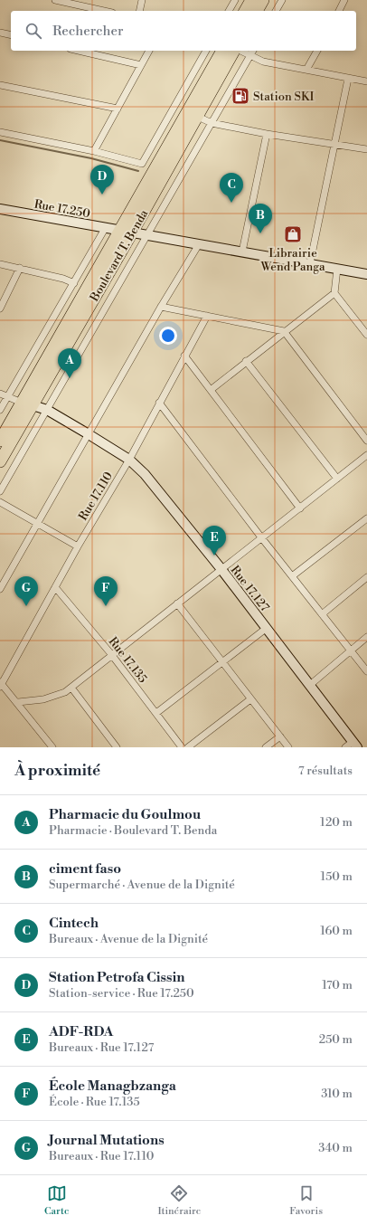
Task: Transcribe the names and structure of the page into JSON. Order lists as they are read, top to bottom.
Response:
{
  "streets": {
    "highway": ["Boulevard T. Benda"],
    "street": [
      "Rue 17.250",
      "Rue 17.110",
      "Rue 17.127",
      "Rue 17.135"
    ]
  },
  "crossings": [
    ["Rue 17.250", "Boulevard T. Benda"],
    ["Boulevard T. Benda", "Rue 17.127"],
    ["Rue 17.110", "Rue 17.127"],
    ["Rue 17.110", "Rue 17.135"]
  ],
  "places": {
    "fuel station": ["Station SKI"],
    "shop": ["Librairie Wend Panga"]
  },
  "page": {
    "search": "Rechercher",
    "pins": [
      "D",
      "C",
      "B",
      "A",
      "E",
      "F",
      "G"
    ],
    "heading": ["À proximité", "7 résultats"],
    "list": [
      {
        "mark": "A",
        "name": "Pharmacie du Goulmou",
        "note": "Pharmacie · Boulevard T. Benda",
        "value": "120 m"
      },
      {
        "mark": "B",
        "name": "ciment faso",
        "note": "Supermarché · Avenue de la Dignité",
        "value": "150 m"
      },
      {
        "mark": "C",
        "name": "Cintech",
        "note": "Bureaux · Avenue de la Dignité",
        "value": "160 m"
      },
      {
        "mark": "D",
        "name": "Station Petrofa Cissin",
        "note": "Station-service · Rue 17.250",
        "value": "170 m"
      },
      {
        "mark": "E",
        "name": "ADF-RDA",
        "note": "Bureaux · Rue 17.127",
        "value": "250 m"
      },
      {
        "mark": "F",
        "name": "École Managbzanga",
        "note": "École · Rue 17.135",
        "value": "310 m"
      },
      {
        "mark": "G",
        "name": "Journal Mutations",
        "note": "Bureaux · Rue 17.110",
        "value": "340 m"
      }
    ],
    "nav": ["Carte", "Itinéraire", "Favoris"]
  }
}
